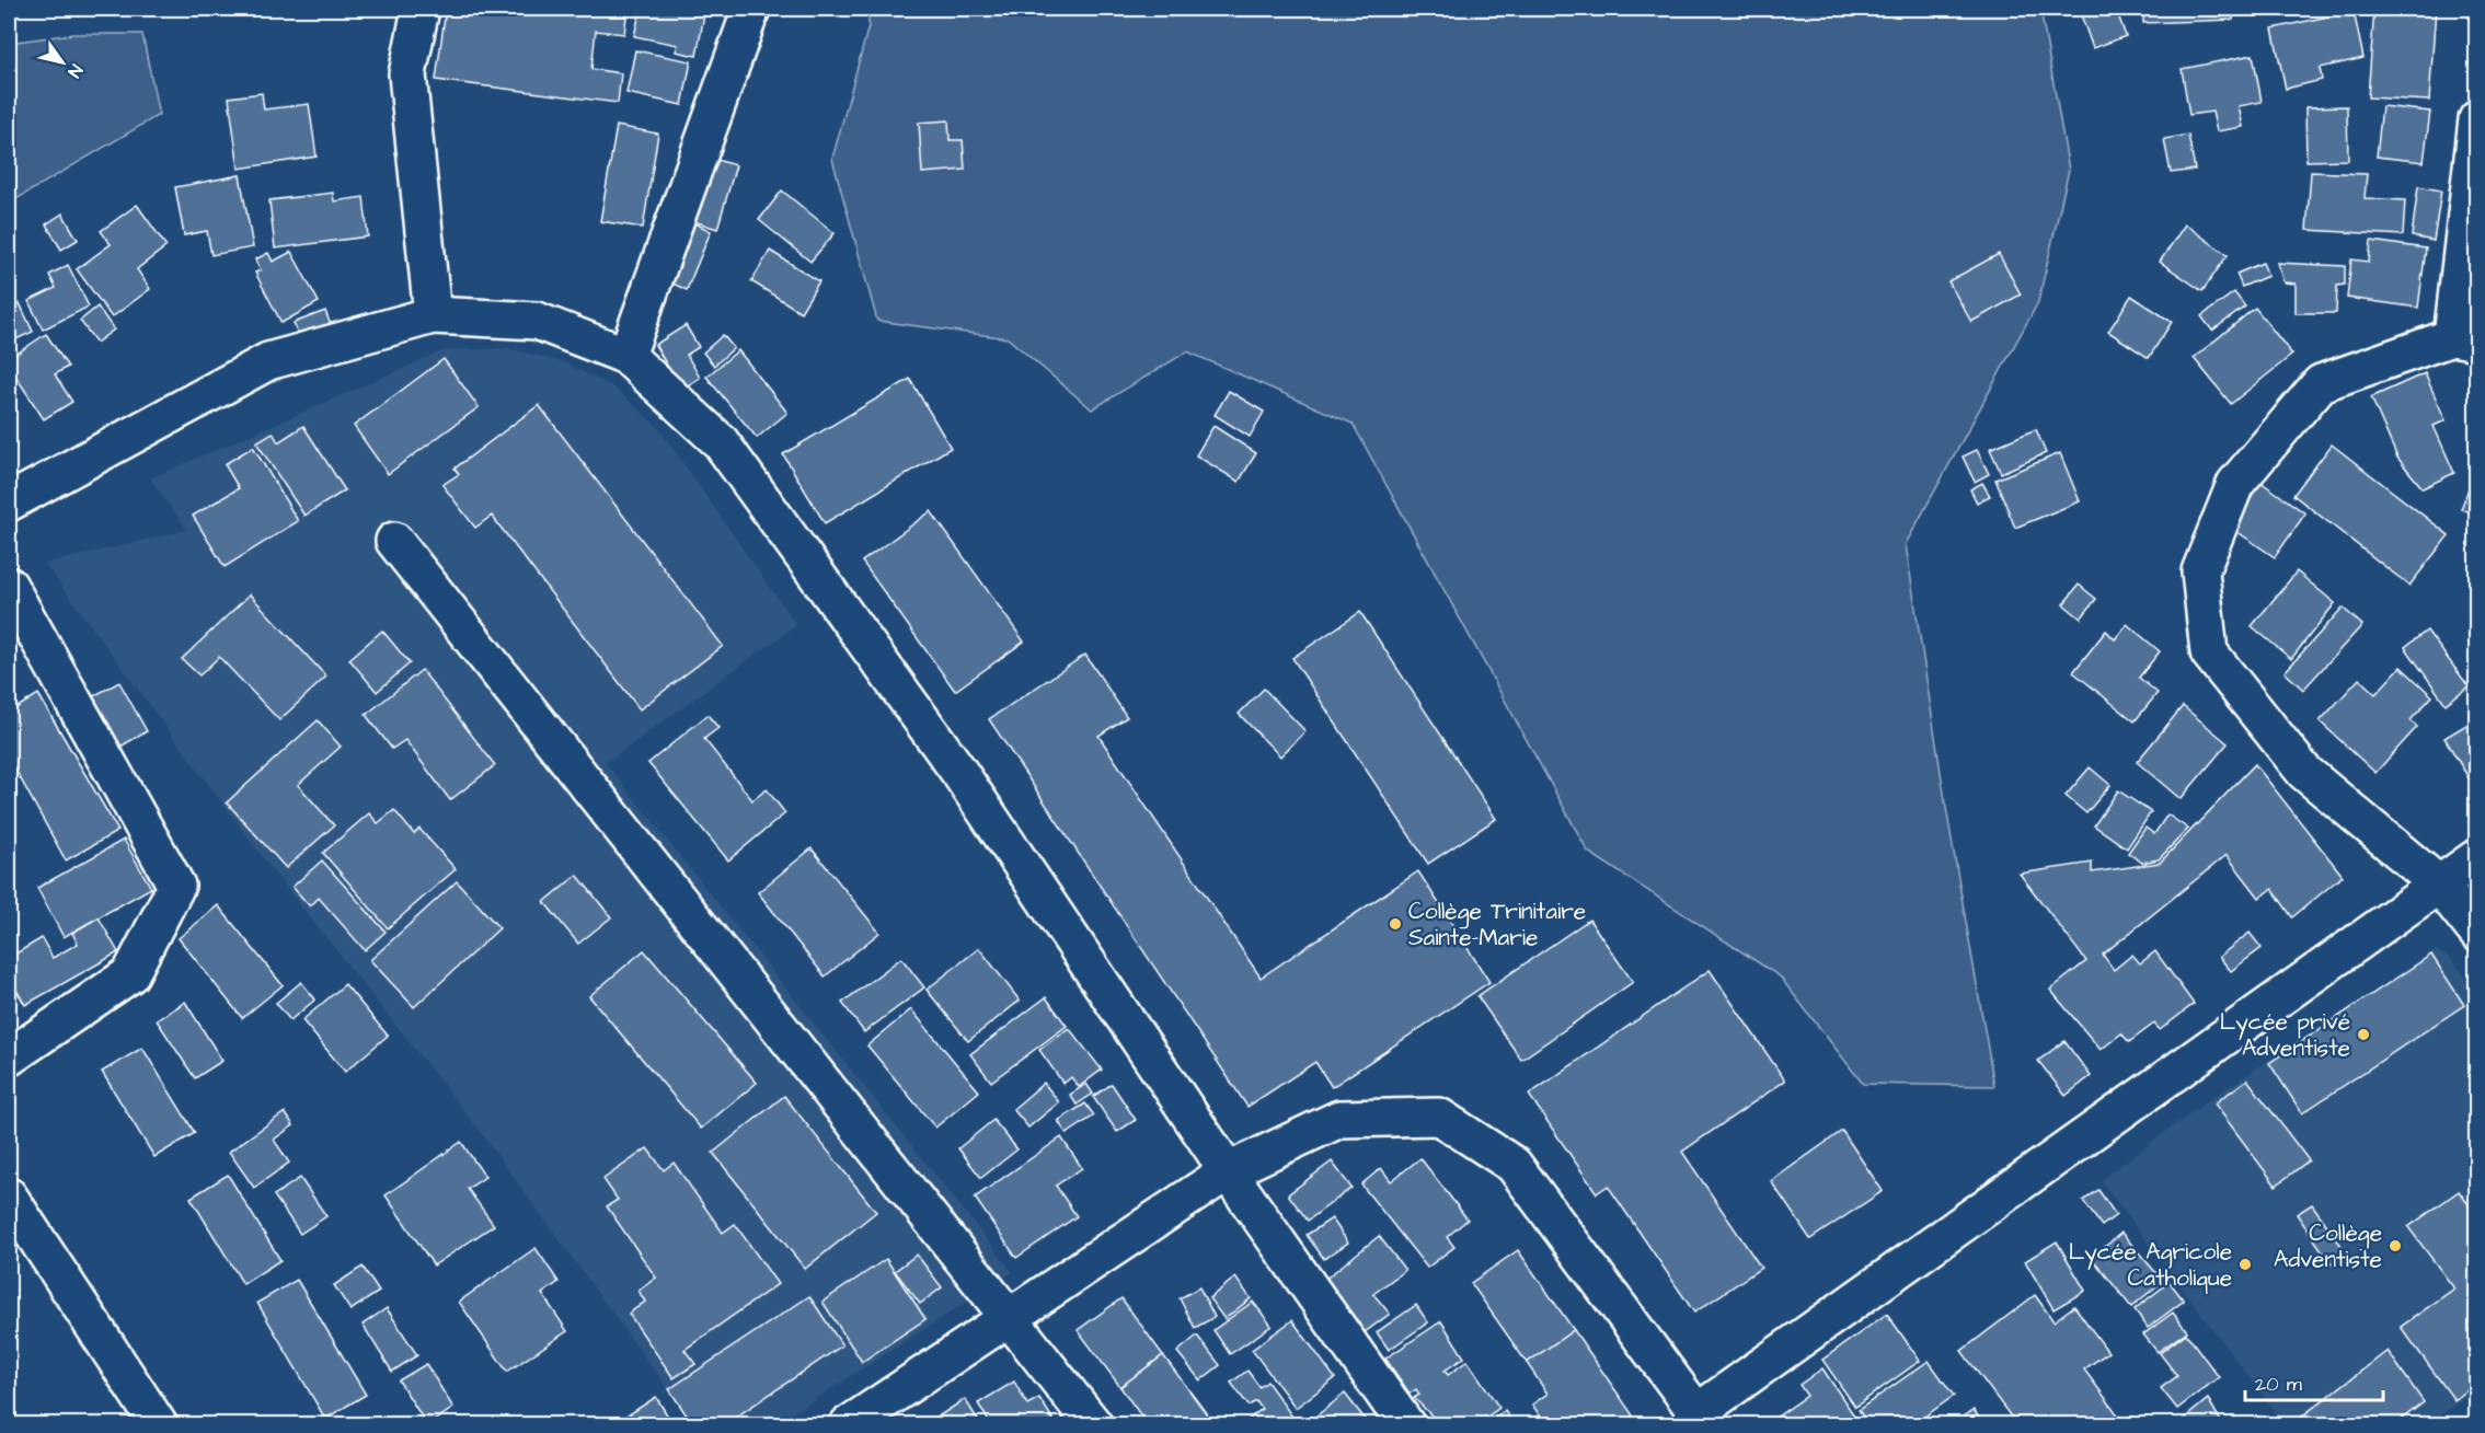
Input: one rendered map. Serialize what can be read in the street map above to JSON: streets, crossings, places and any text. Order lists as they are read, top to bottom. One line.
{"places":["Collège Trinitaire Sainte-Marie","Lycée privé Adventiste","Collège Adventiste","Lycée Agricole Catholique"],"scale_bar":"20 m","north":"bottom right"}
